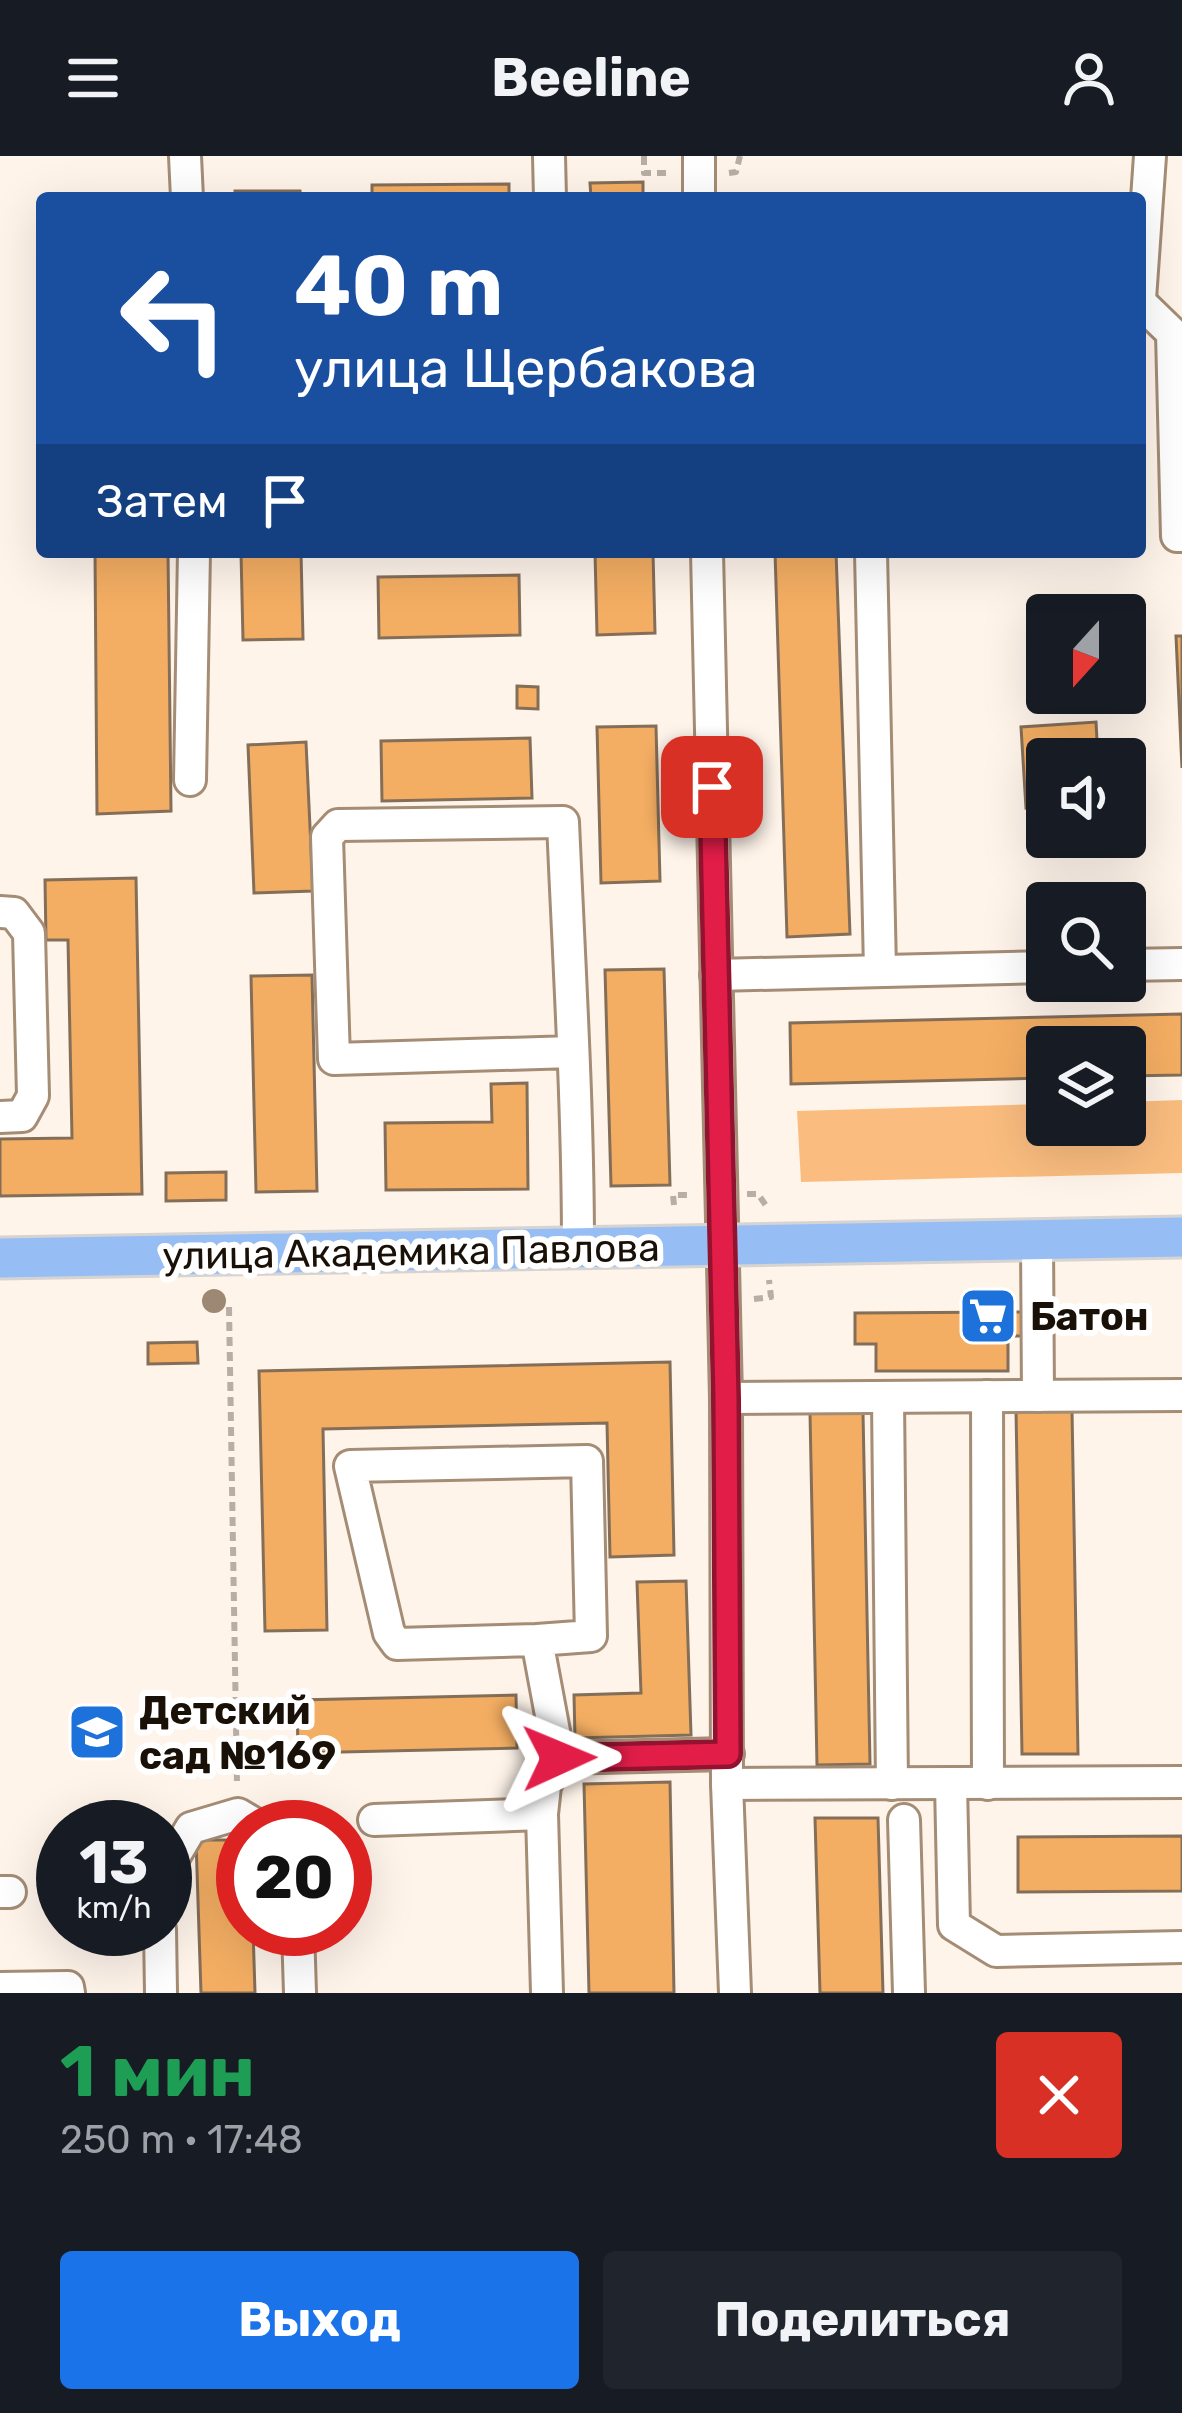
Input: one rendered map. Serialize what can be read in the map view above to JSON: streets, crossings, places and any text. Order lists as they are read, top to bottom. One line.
{"streets":{"main road":["улица Академика Павлова"]},"places":{"supermarket":["Батон"],"school or university":["Детский сад №169"]},"north":"bottom","page":{"header":"Beeline","turn":["40 m","улица Щербакова"],"then":"Затем","speed":"13 km/h","limit":"20","heading":["1 мин","250 m · 17:48"],"buttons":["Выход","Поделиться"]}}
